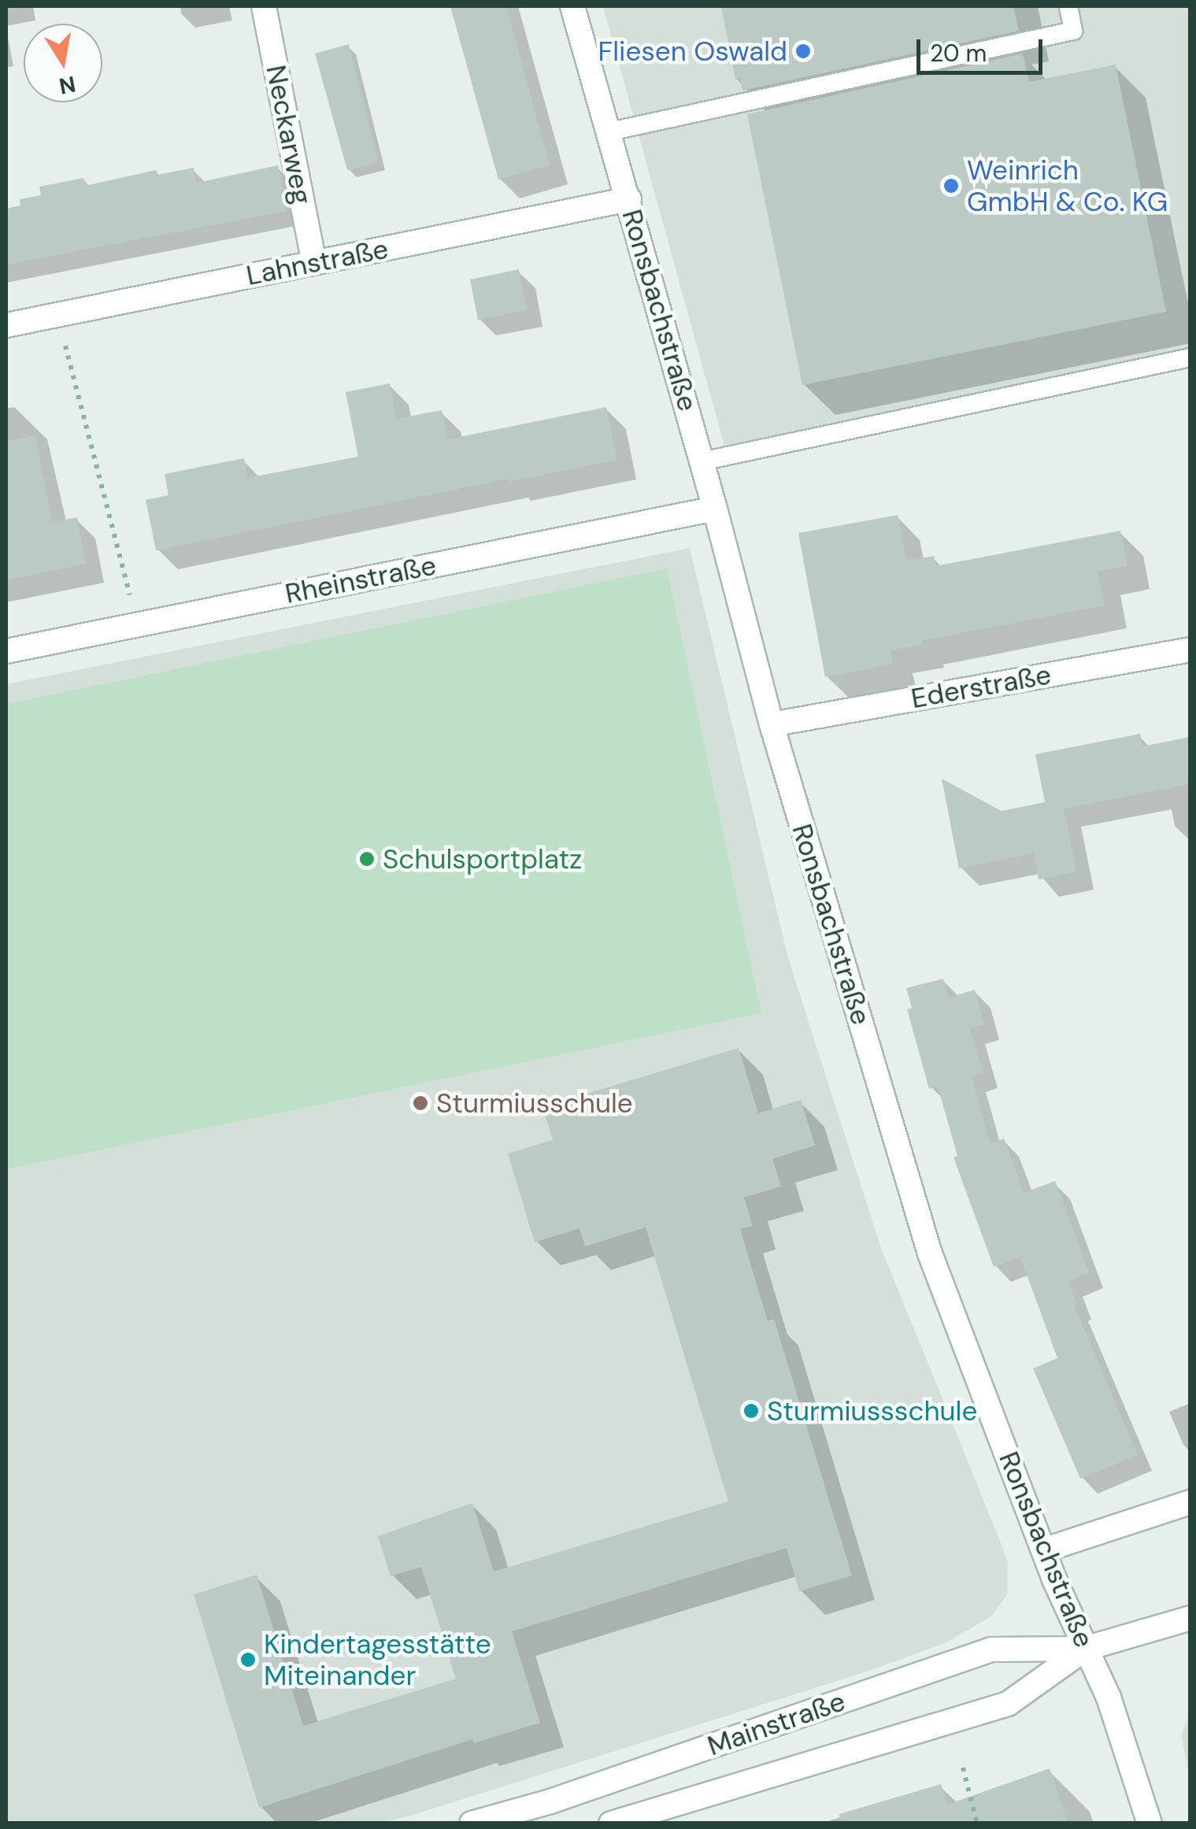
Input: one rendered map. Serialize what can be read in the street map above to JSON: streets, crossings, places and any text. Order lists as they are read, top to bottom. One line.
{"streets":{"street":["Neckarweg","Lahnstraße","Ronsbachstraße","Rheinstraße","Ederstraße","Mainstraße"]},"crossings":[["Neckarweg","Lahnstraße"],["Lahnstraße","Ronsbachstraße"],["Ronsbachstraße","Rheinstraße"],["Ronsbachstraße","Ederstraße"],["Ronsbachstraße","Mainstraße"]],"places":["Fliesen Oswald","Weinrich GmbH & Co. KG","Schulsportplatz","Sturmiusschule","Sturmiussschule","Kindertagesstätte Miteinander"],"scale_bar":"20 m","north":"bottom"}
